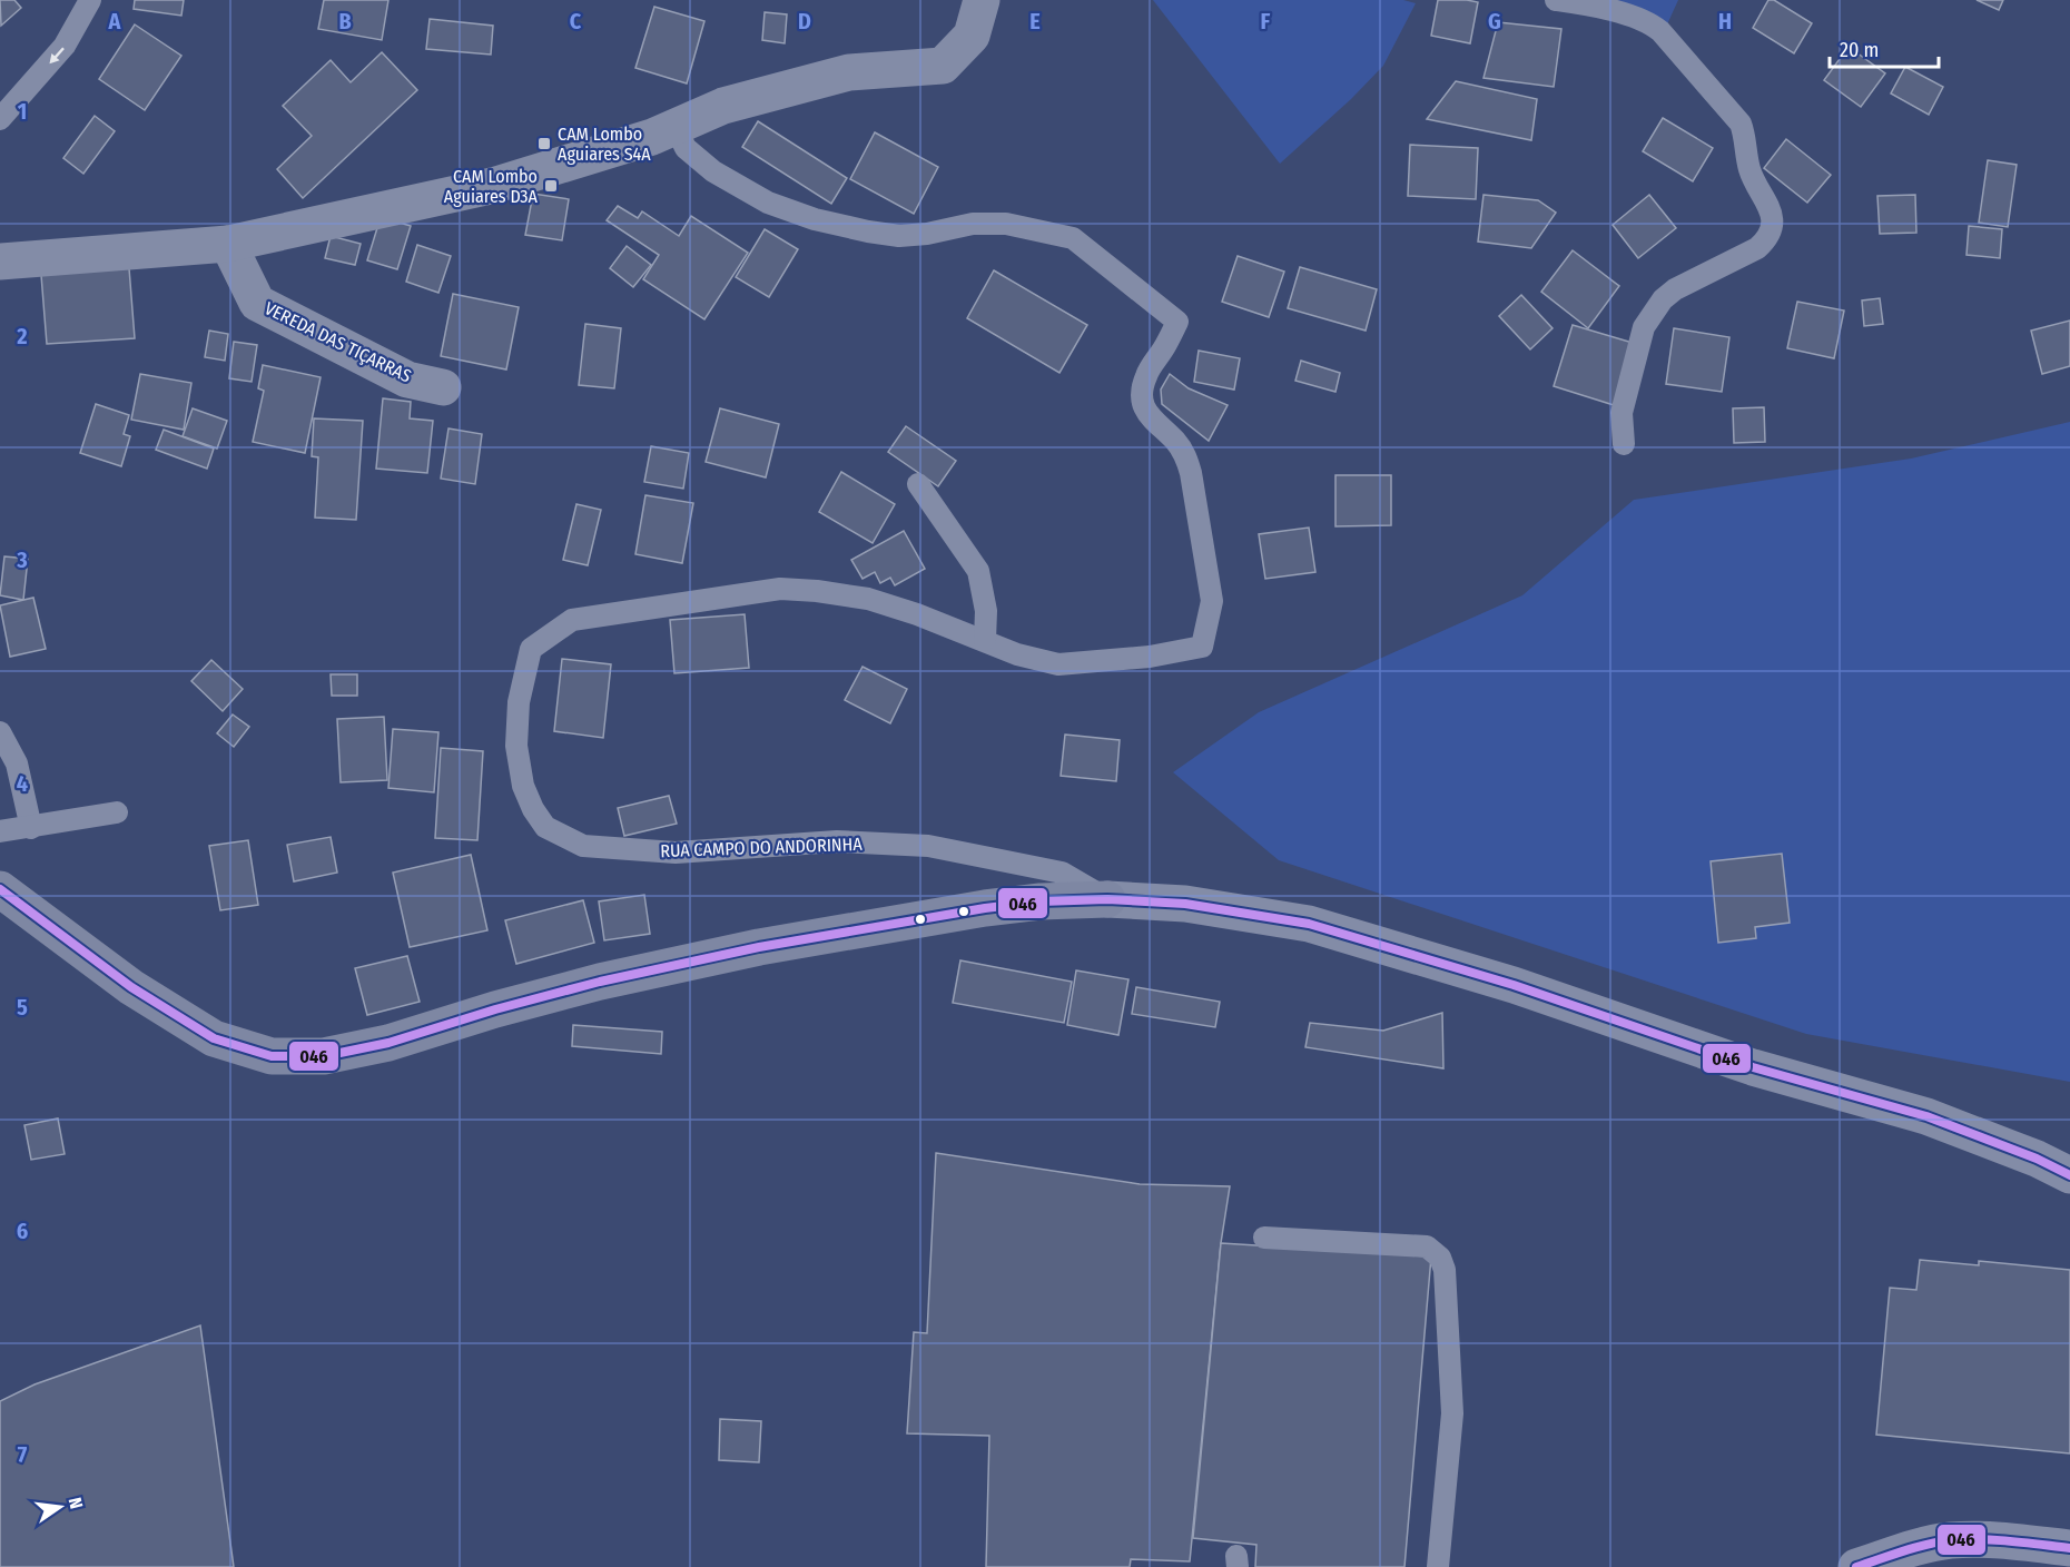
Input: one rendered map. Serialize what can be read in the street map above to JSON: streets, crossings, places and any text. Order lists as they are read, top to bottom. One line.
{"streets":{"street":["VEREDA DAS TIÇARRAS","RUA CAMPO DO ANDORINHA"]},"places":{"transit":["CAM Lombo Aguiares S4A","CAM Lombo Aguiares D3A"]},"lines":["transit line 046"],"scale_bar":"20 m","north":"right","grid":{"columns":["A","B","C","D","E","F","G","H"],"rows":["1","2","3","4","5","6","7"]}}
